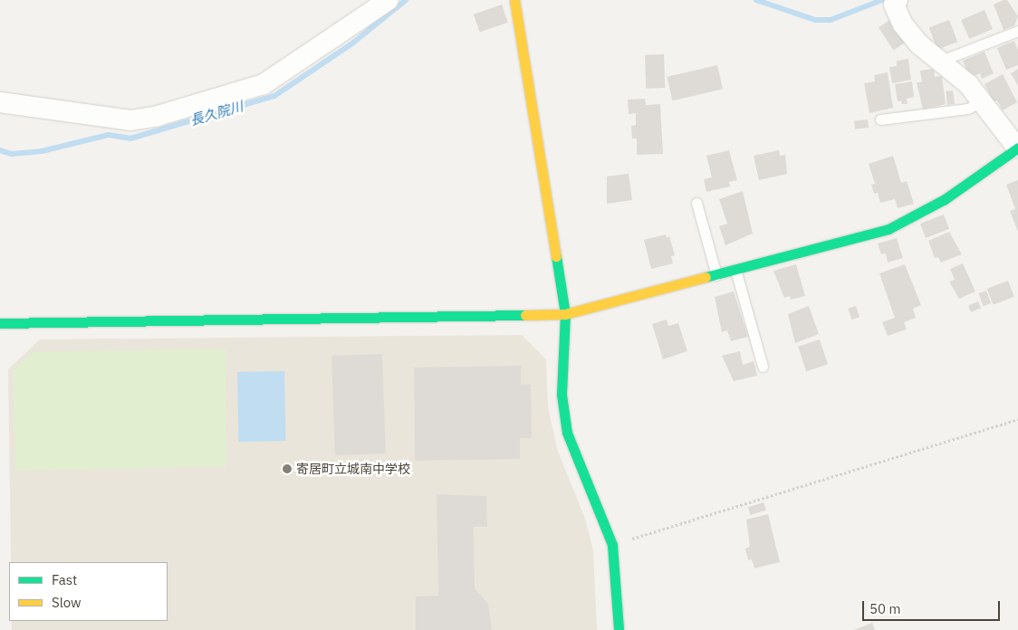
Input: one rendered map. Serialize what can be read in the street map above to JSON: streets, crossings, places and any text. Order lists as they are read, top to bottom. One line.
{"water":["長久院川"],"places":["寄居町立城南中学校"],"legend":["Fast","Slow"],"scale_bar":"50 m"}
